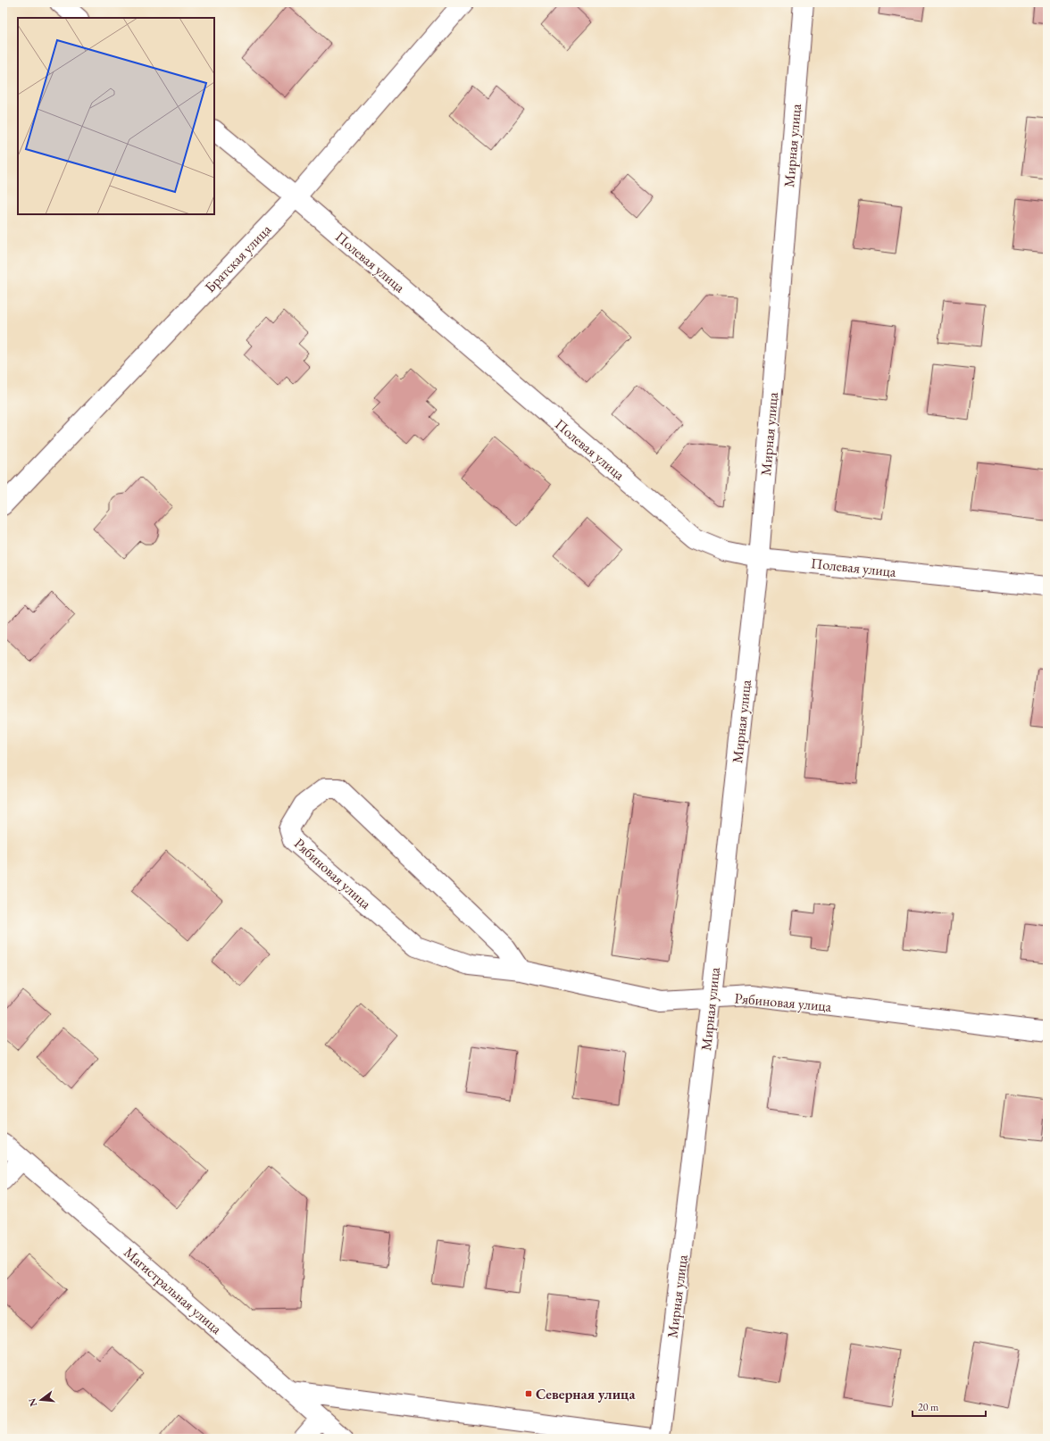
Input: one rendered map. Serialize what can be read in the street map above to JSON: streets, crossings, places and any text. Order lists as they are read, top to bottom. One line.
{"streets":{"street":["Мирная улица","Братская улица","Полевая улица","Рябиновая улица","Магистральная улица"]},"crossings":[["Мирная улица","Полевая улица"],["Мирная улица","Рябиновая улица"],["Братская улица","Полевая улица"]],"places":{"transit":["Северная улица"]},"scale_bar":"20 m","north":"left"}
